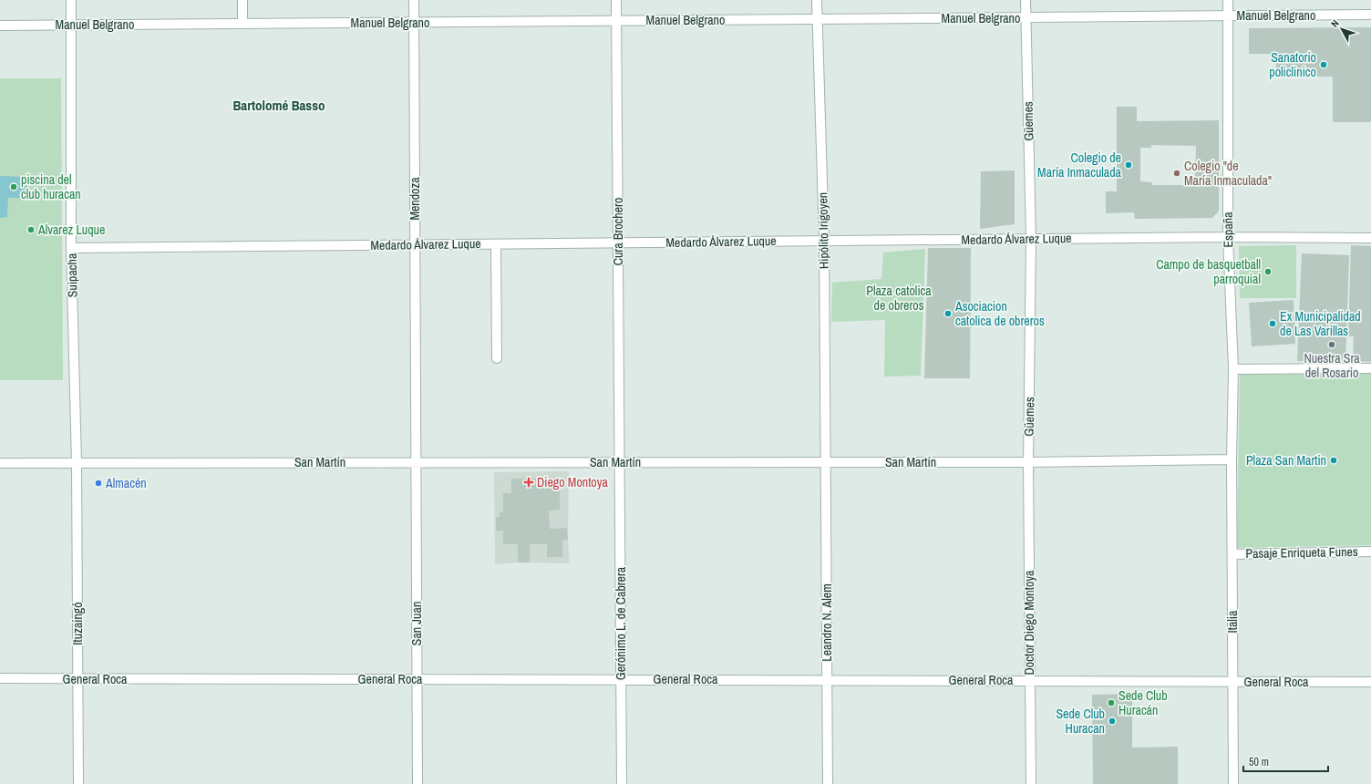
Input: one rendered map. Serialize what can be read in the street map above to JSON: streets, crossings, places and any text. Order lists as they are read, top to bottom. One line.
{"streets":{"street":["Manuel Belgrano","Güemes","Mendoza","España","Hipólito Irigoyen","Cura Brochero","Medardo Álvarez Luque","Suipacha","San Martín","Pasaje Enriqueta Funes","Italia","Leandro N. Alem","Doctor Diego Montoya","Ituzaingó","San Juan","Gerónimo L. de Cabrera","General Roca"]},"crossings":[["Manuel Belgrano","Güemes"],["Manuel Belgrano","Mendoza"],["Manuel Belgrano","España"],["Manuel Belgrano","Hipólito Irigoyen"],["Manuel Belgrano","Cura Brochero"],["Manuel Belgrano","Suipacha"],["Güemes","Medardo Álvarez Luque"],["Güemes","San Martín"],["Güemes","Doctor Diego Montoya"],["Mendoza","Medardo Álvarez Luque"],["Mendoza","San Martín"],["Mendoza","San Juan"],["España","Medardo Álvarez Luque"],["España","San Martín"],["España","Italia"],["Hipólito Irigoyen","Medardo Álvarez Luque"],["Hipólito Irigoyen","San Martín"],["Hipólito Irigoyen","Leandro N. Alem"],["Cura Brochero","Medardo Álvarez Luque"],["Cura Brochero","San Martín"],["Cura Brochero","Gerónimo L. de Cabrera"],["Medardo Álvarez Luque","Suipacha"],["Suipacha","San Martín"],["Suipacha","Ituzaingó"],["San Martín","Italia"],["San Martín","Leandro N. Alem"],["San Martín","Doctor Diego Montoya"],["San Martín","Ituzaingó"],["San Martín","San Juan"],["San Martín","Gerónimo L. de Cabrera"],["Pasaje Enriqueta Funes","Italia"],["Italia","General Roca"],["Leandro N. Alem","General Roca"],["Doctor Diego Montoya","General Roca"],["Ituzaingó","General Roca"],["San Juan","General Roca"],["Gerónimo L. de Cabrera","General Roca"]],"districts":["Bartolomé Basso"],"parks":["Plaza catolica de obreros"],"places":{"other":["Sanatorio policlinico","Colegio de María Inmaculada","Colegio \"de María Inmaculada\"","piscina del club huracan","Alvarez Luque","Campo de basquetball parroquial","Asociacion catolica de obreros","Ex Municipalidad de Las Varillas","Nuestra Sra del Rosario","Plaza San Martin","Almacén","Sede Club Huracán","Sede Club Huracan"],"health":["Diego Montoya"]},"scale_bar":"50 m","north":"top left"}
